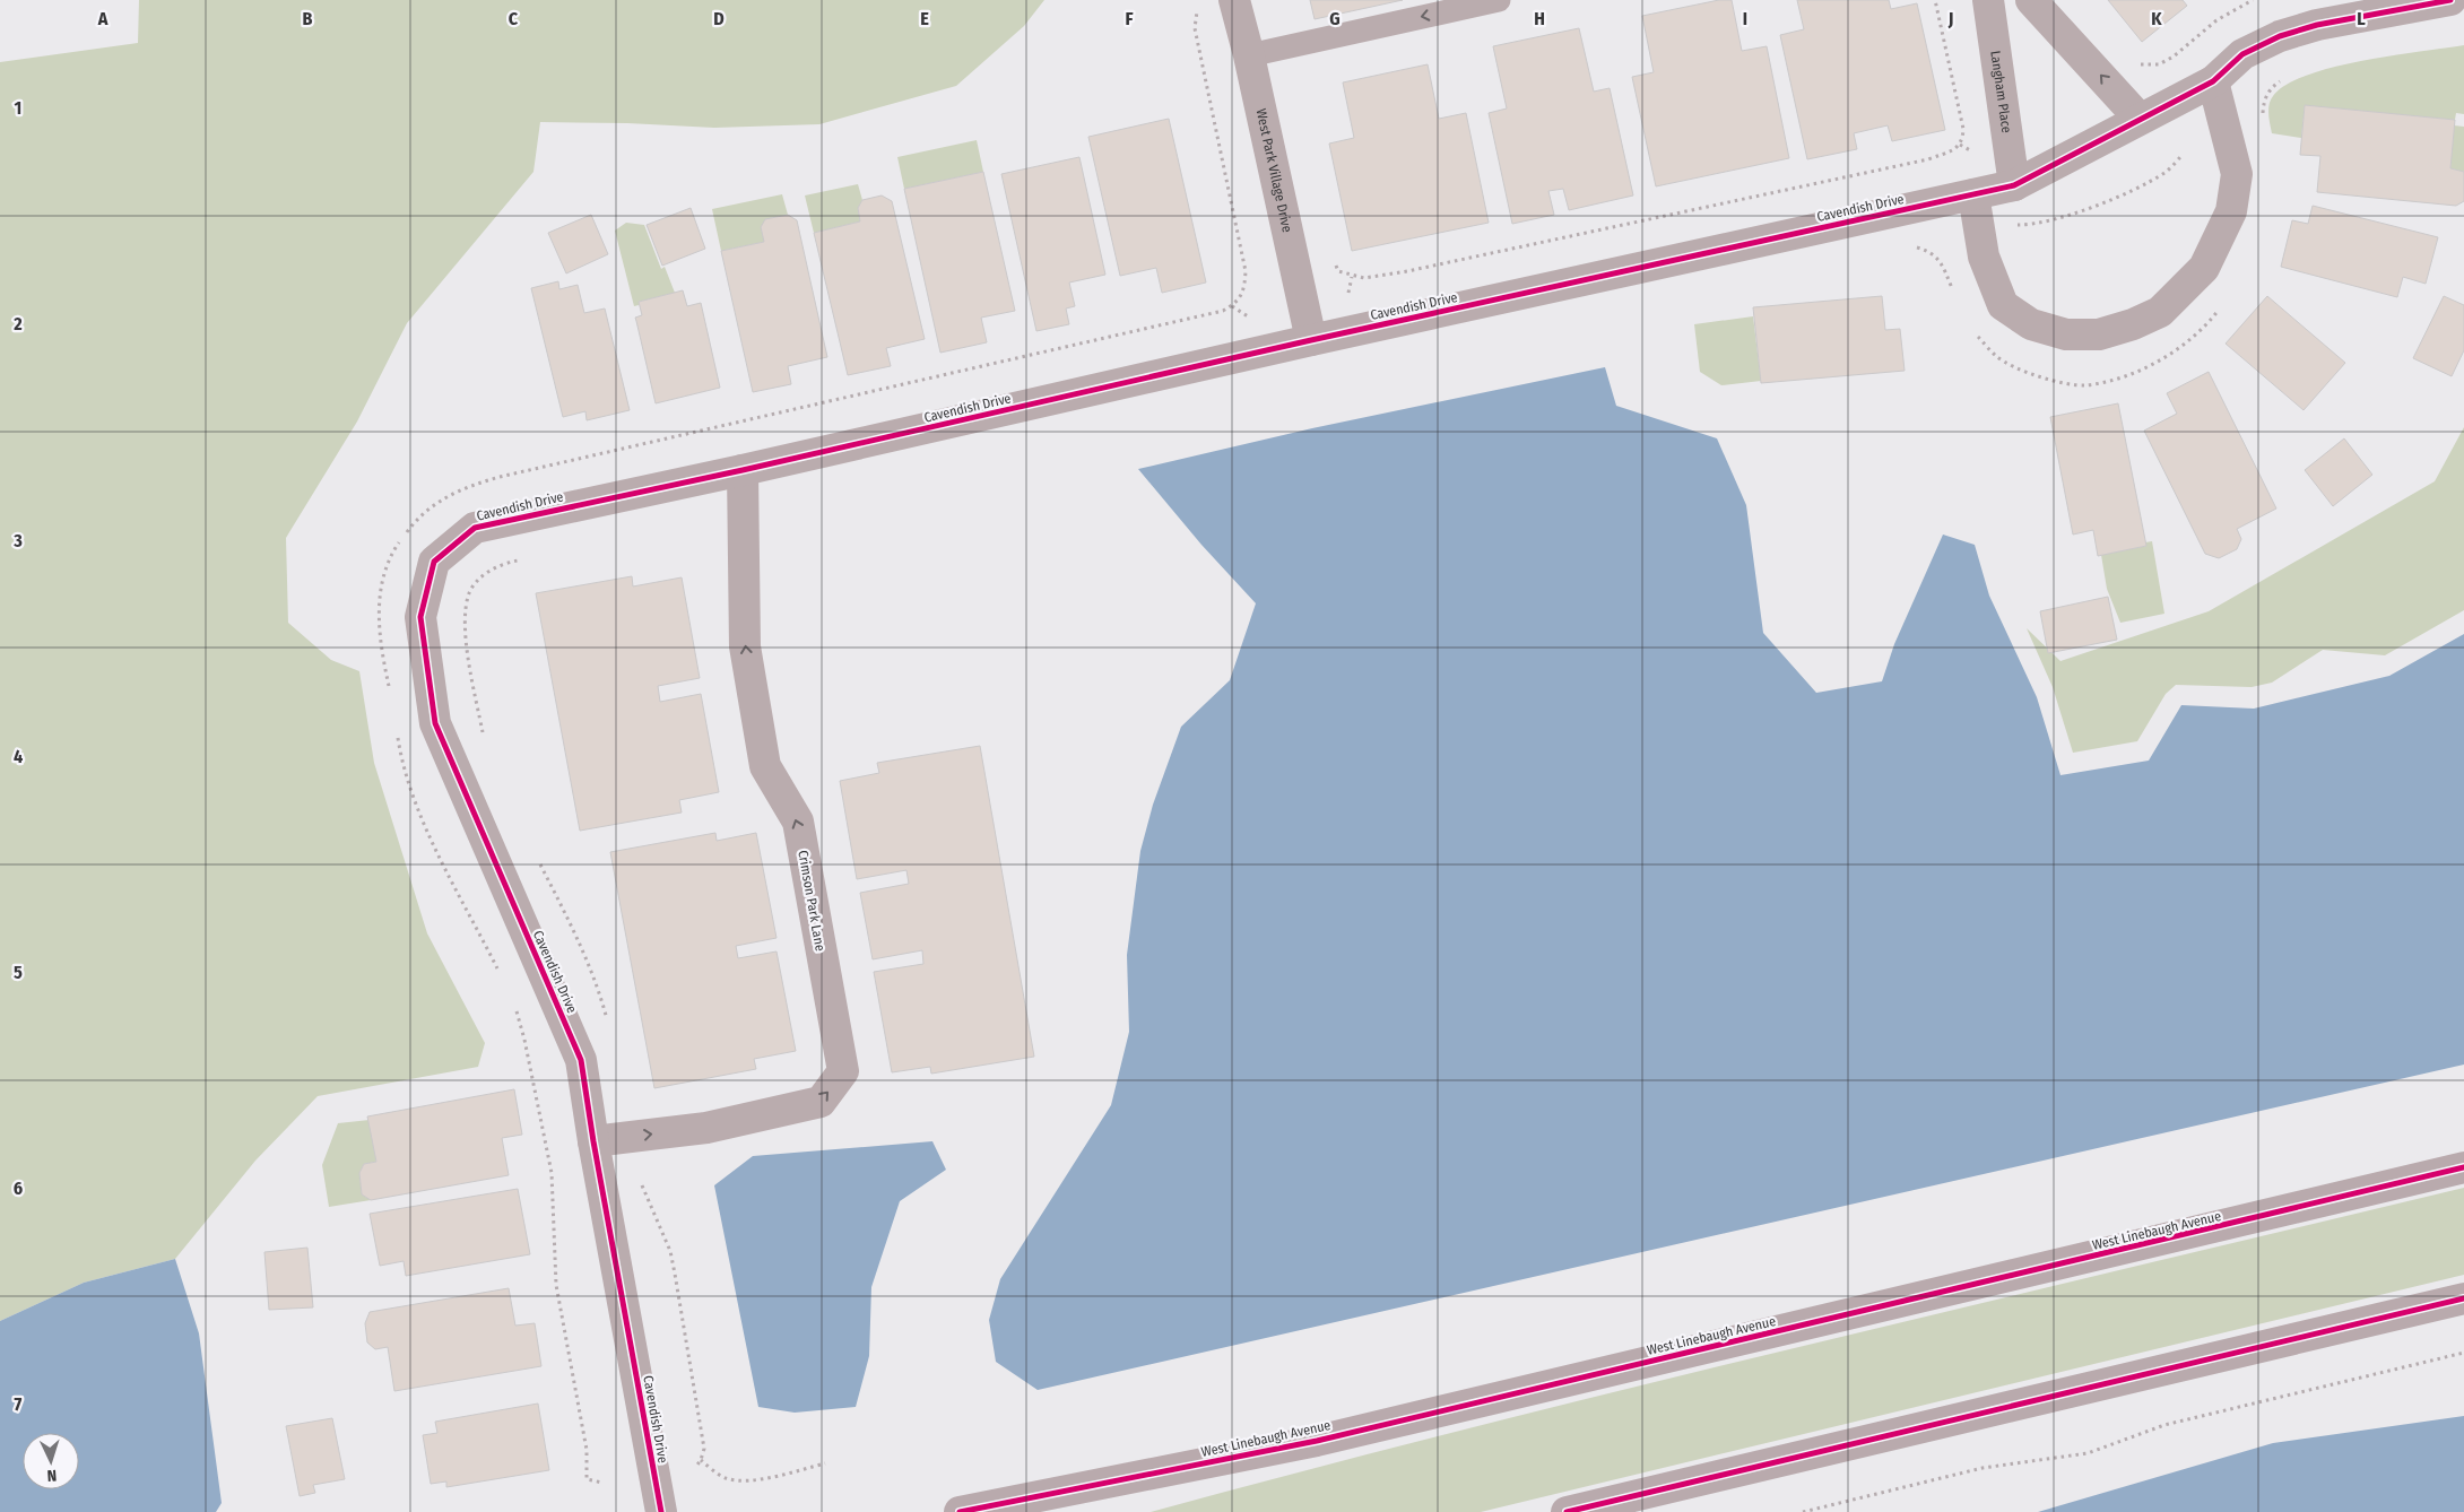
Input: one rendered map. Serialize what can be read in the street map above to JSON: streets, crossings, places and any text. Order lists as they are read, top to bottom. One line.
{"streets":{"main road":["West Linebaugh Avenue"],"street":["Langham Place","West Park Village Drive","Cavendish Drive","Crimson Park Lane"]},"crossings":[["Langham Place","Cavendish Drive"],["West Park Village Drive","Cavendish Drive"],["Cavendish Drive","Crimson Park Lane"]],"north":"bottom","grid":{"columns":["A","B","C","D","E","F","G","H","I","J","K","L"],"rows":["1","2","3","4","5","6","7"]}}
